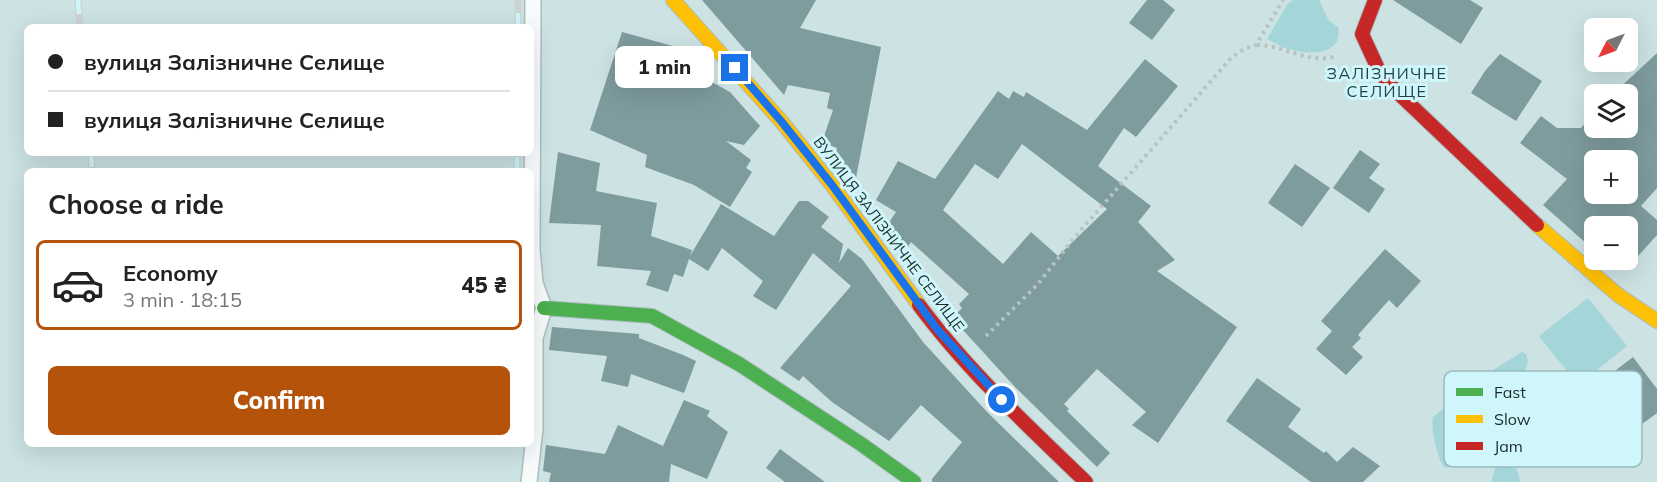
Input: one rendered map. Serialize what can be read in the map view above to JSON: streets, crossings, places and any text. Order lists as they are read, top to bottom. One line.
{"streets":{"street":["ВУЛИЦЯ ЗАЛІЗНИЧНЕ СЕЛИЩЕ"]},"districts":["ЗАЛІЗНИЧНЕ СЕЛИЩЕ"],"legend":["Fast","Slow","Jam"],"north":"bottom left","page":{"map_buttons":["+","−"],"banner":["вулиця Залізничне Селище","вулиця Залізничне Селище"],"bubble":"1 min","heading":"Choose a ride","list":[{"name":"Economy","note":"3 min · 18:15","value":"45 ₴"}],"buttons":"Confirm"}}
